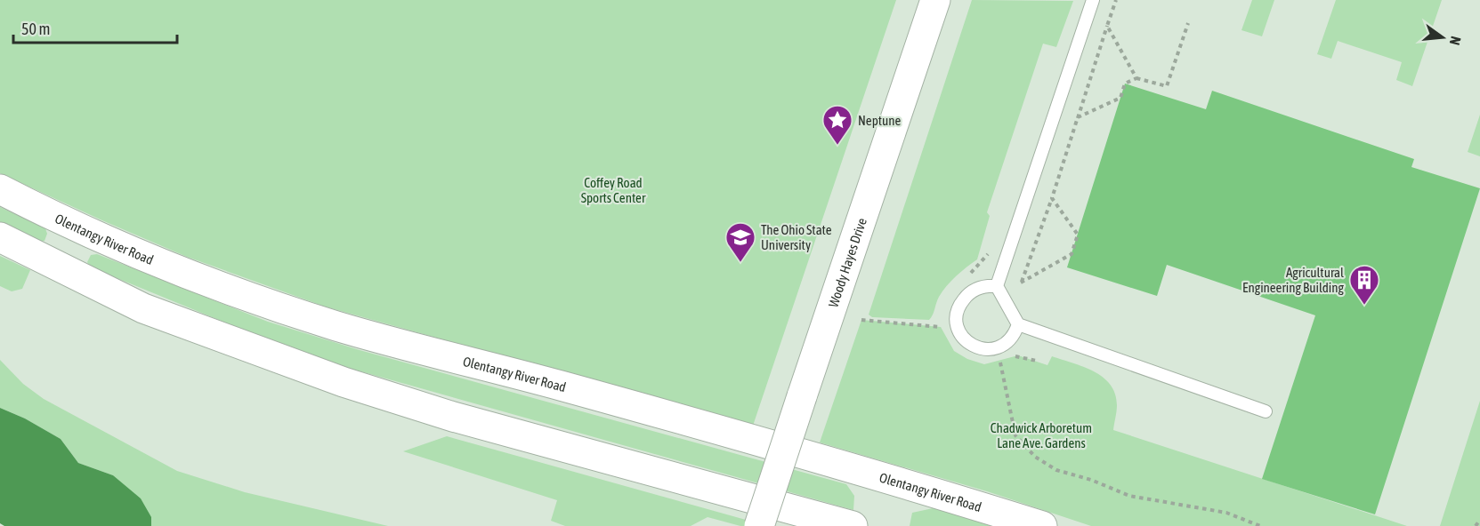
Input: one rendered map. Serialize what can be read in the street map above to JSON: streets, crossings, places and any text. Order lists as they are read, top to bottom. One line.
{"streets":{"main road":["Olentangy River Road","Woody Hayes Drive"]},"parks":["Coffey Road Sports Center","Chadwick Arboretum Lane Ave. Gardens"],"places":{"place":["Neptune"],"school or university":["The Ohio State University"],"building":["Agricultural Engineering Building"]},"scale_bar":"50 m","north":"right"}
